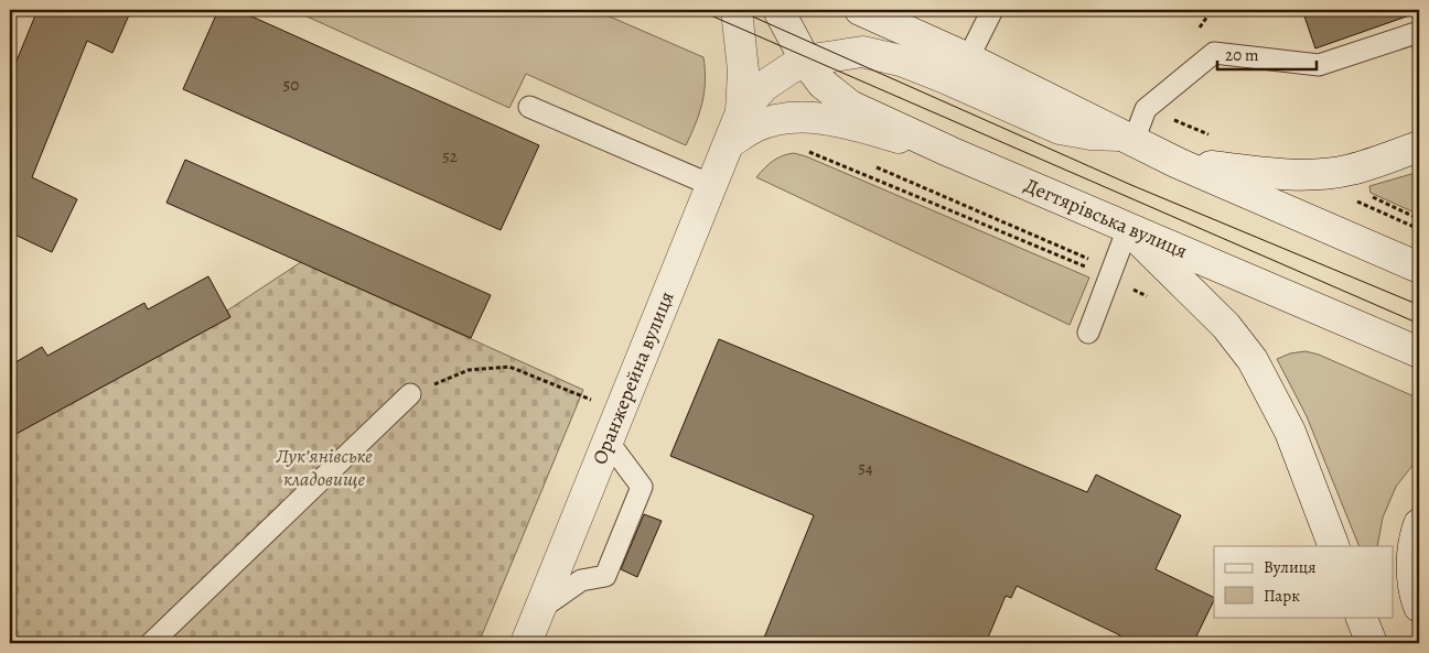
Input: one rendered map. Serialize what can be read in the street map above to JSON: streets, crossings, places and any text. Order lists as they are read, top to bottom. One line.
{"streets":{"main road":["Дегтярівська вулиця","Оранжерейна вулиця"]},"parks":["Лукʼянівське кладовище"],"house_numbers":["50","52","54"],"legend":["Вулиця","Парк"],"scale_bar":"20 m"}
